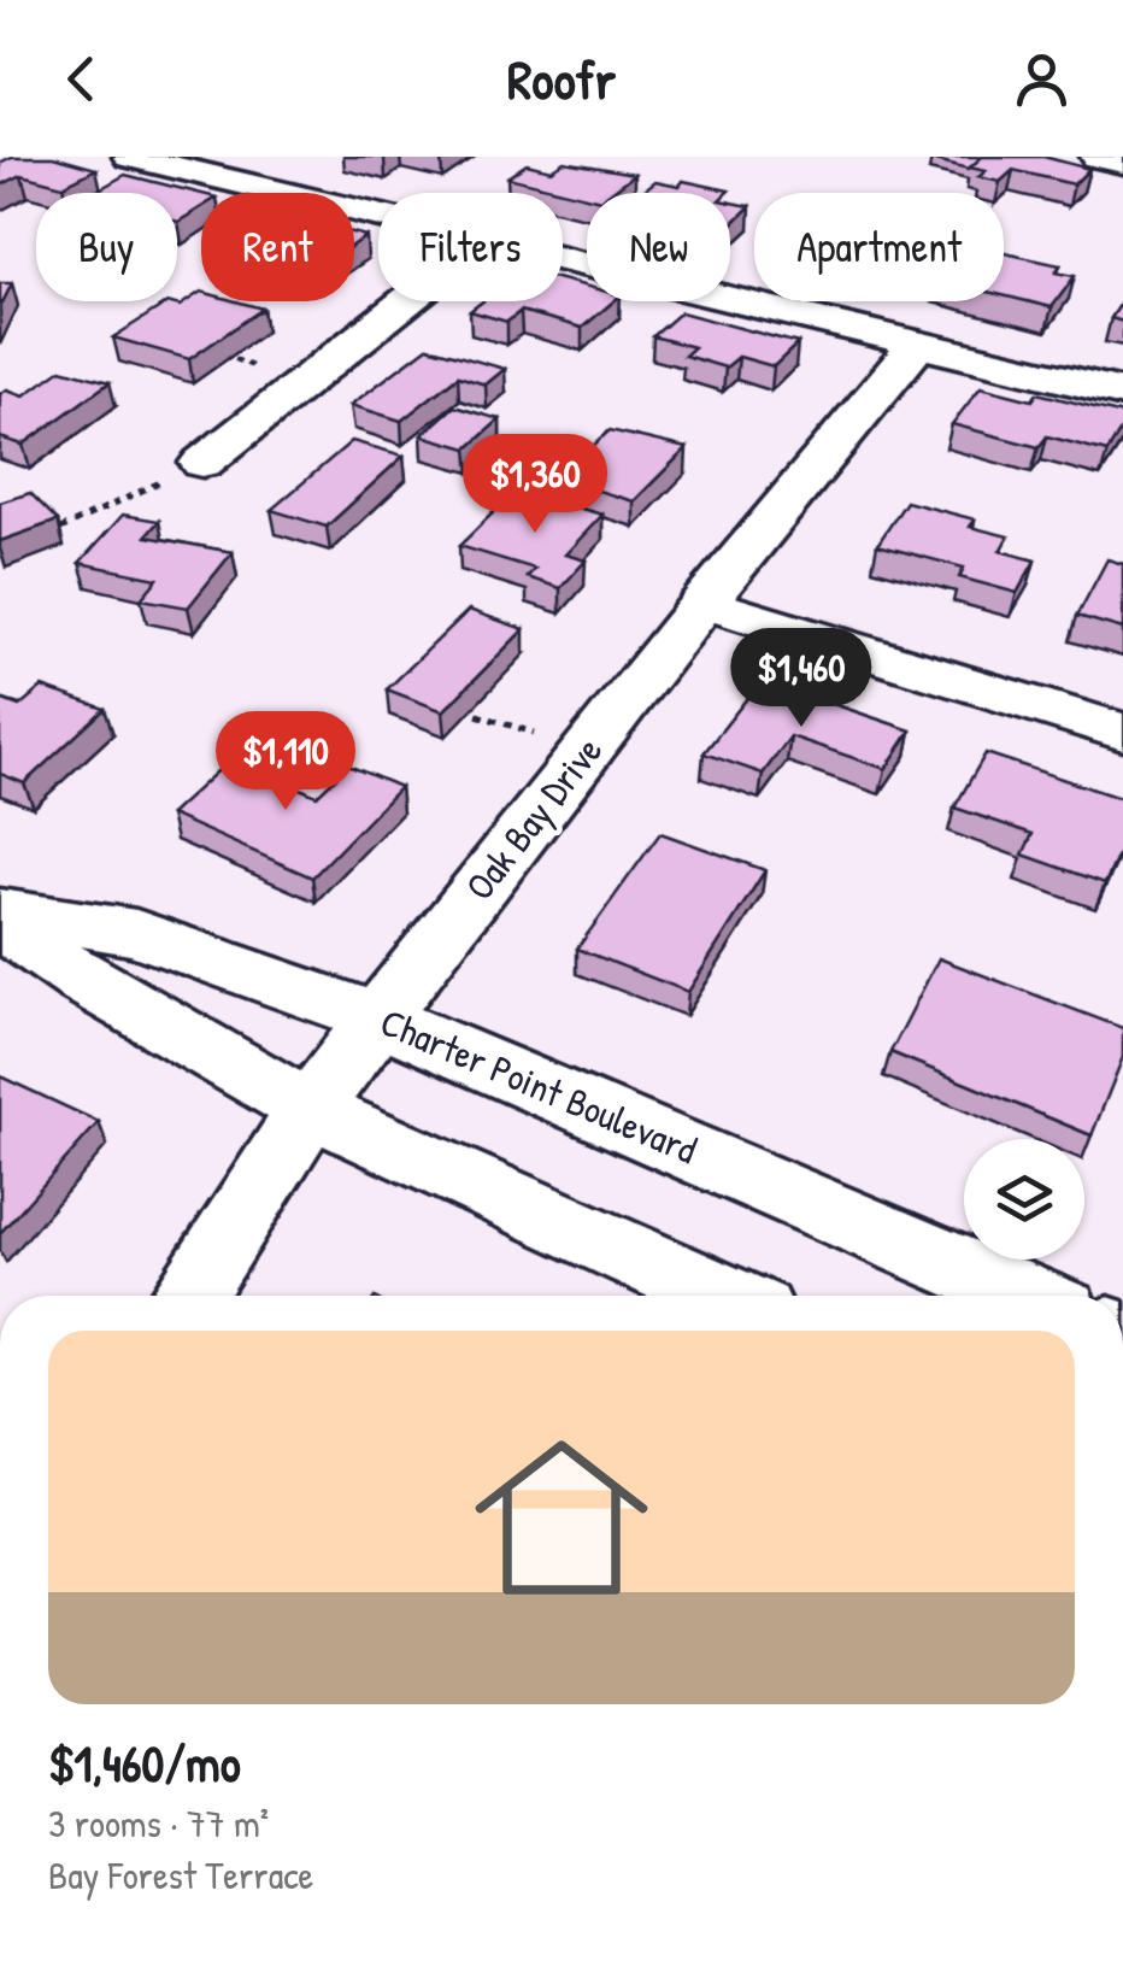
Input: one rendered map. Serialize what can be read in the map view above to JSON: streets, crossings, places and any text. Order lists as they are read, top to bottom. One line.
{"streets":{"street":["Oak Bay Drive","Charter Point Boulevard"]},"crossings":[["Oak Bay Drive","Charter Point Boulevard"]],"page":{"header":"Roofr","chip":["Buy","Rent","Filters","New","Apartment"],"price":["$1,360","$1,460","$1,110"],"list":[{"name":"$1,460/mo","note":"3 rooms · 77 m² · Bay Forest Terrace"}]}}
